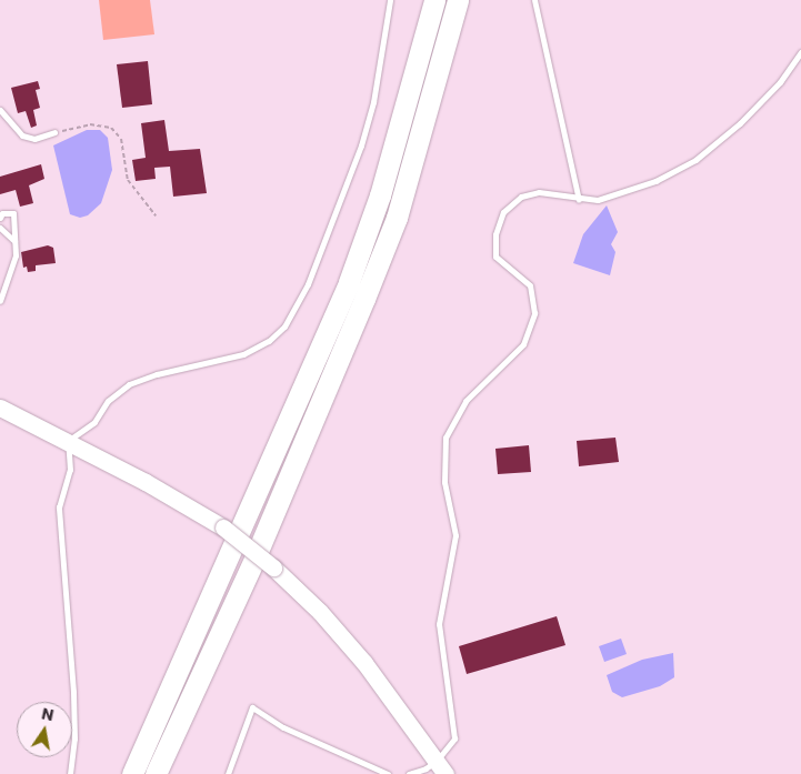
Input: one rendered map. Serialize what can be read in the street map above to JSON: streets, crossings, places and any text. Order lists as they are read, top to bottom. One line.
{"north":"top"}
